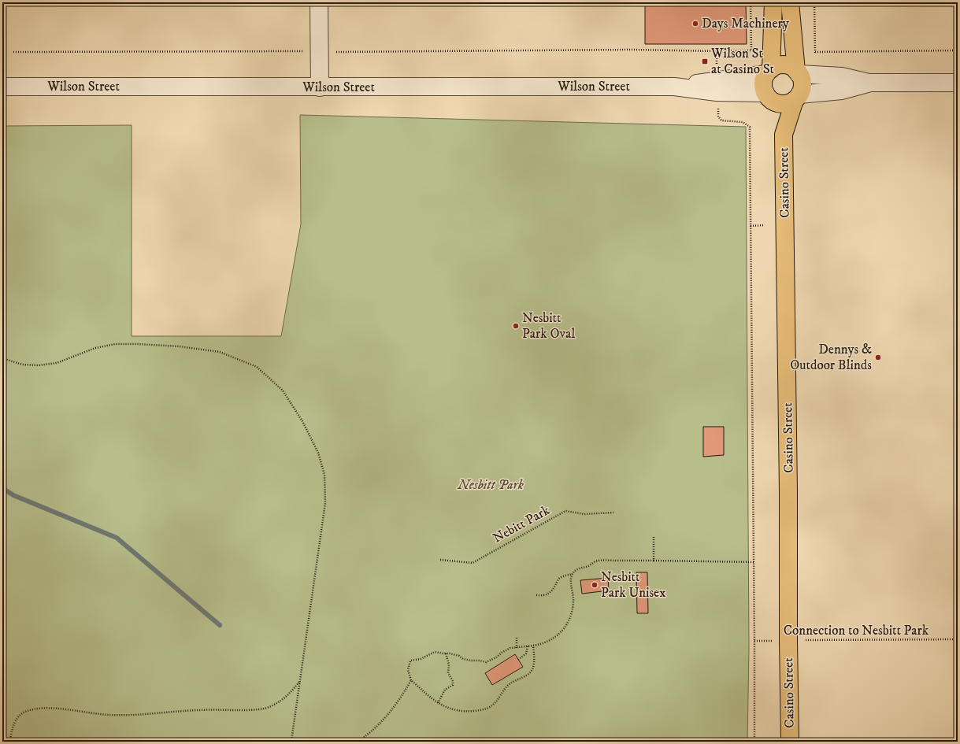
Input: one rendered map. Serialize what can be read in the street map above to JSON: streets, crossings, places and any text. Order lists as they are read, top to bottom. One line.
{"streets":{"main road":["Casino Street"],"street":["Wilson Street"],"path":["Nebitt Park","Connection to Nesbitt Park"]},"crossings":[["Wilson Street","Casino Street"],["Casino Street","Connection to Nesbitt Park"]],"parks":["Nesbitt Park"],"places":{"other":["Days Machinery","Nesbitt Park Oval","Dennys & Outdoor Blinds","Nesbitt Park Unisex"],"transit":["Wilson St at Casino St"]}}
